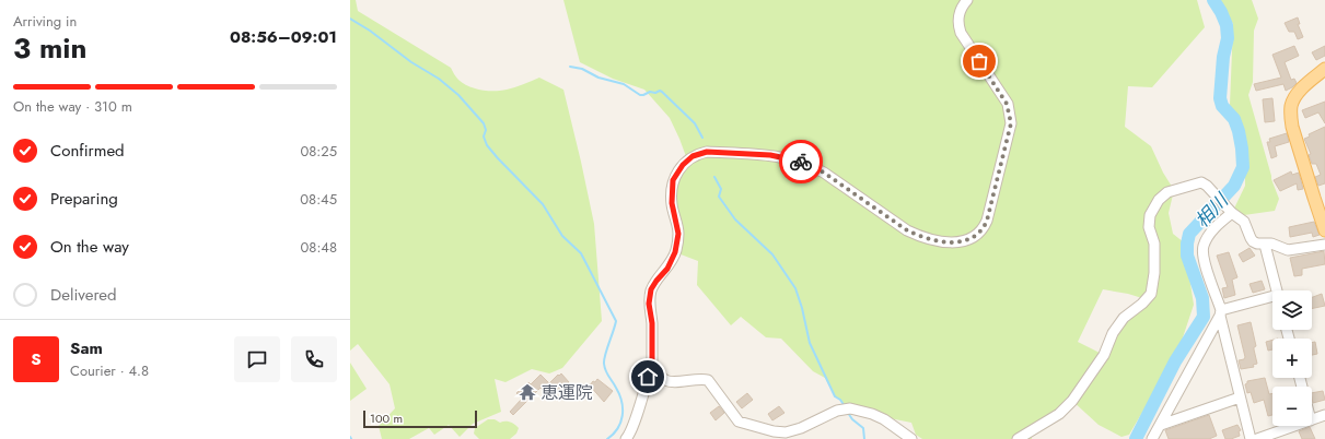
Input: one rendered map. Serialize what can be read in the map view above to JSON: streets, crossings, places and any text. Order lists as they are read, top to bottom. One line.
{"water":["相川"],"places":{"temple":["恵運院"]},"scale_bar":"100 m","page":{"heading":["3 min","Arriving in","08:56–09:01"],"panel":["Sam","Courier · 4.8"],"bar":"On the way · 310 m","list":[["Confirmed","08:25"],["Preparing","08:45"],["On the way","08:48"],"Delivered"],"map_buttons":["+","−"],"round":"S","scale":"100 m"}}
